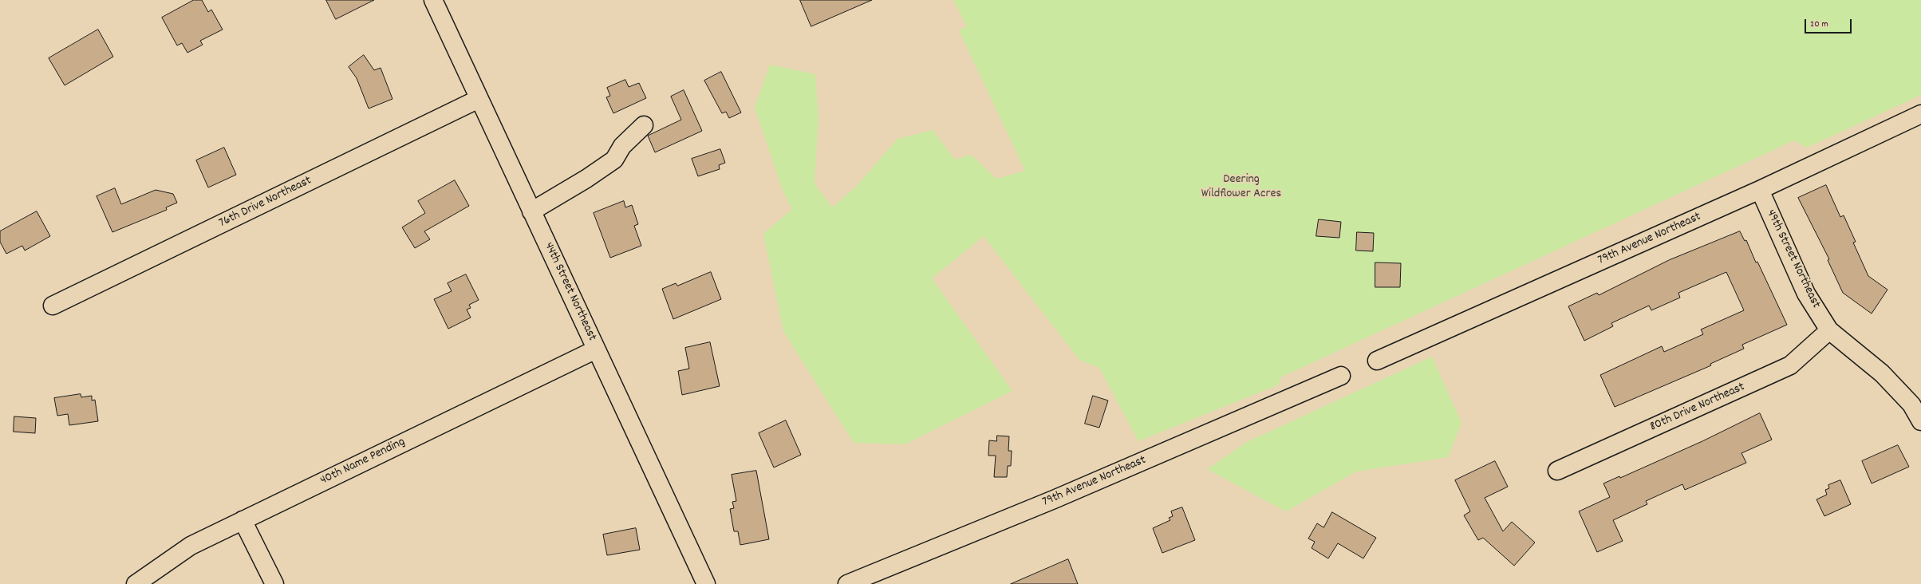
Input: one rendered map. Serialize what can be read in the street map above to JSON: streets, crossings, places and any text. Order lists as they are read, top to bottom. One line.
{"streets":{"street":["76th Drive Northeast","79th Avenue Northeast","49th Street Northeast","44th Street Northeast","80th Drive Northeast","40th Name Pending"]},"crossings":[["76th Drive Northeast","44th Street Northeast"],["79th Avenue Northeast","49th Street Northeast"],["49th Street Northeast","80th Drive Northeast"],["44th Street Northeast","40th Name Pending"]],"parks":["Deering Wildflower Acres"],"scale_bar":"20 m"}
